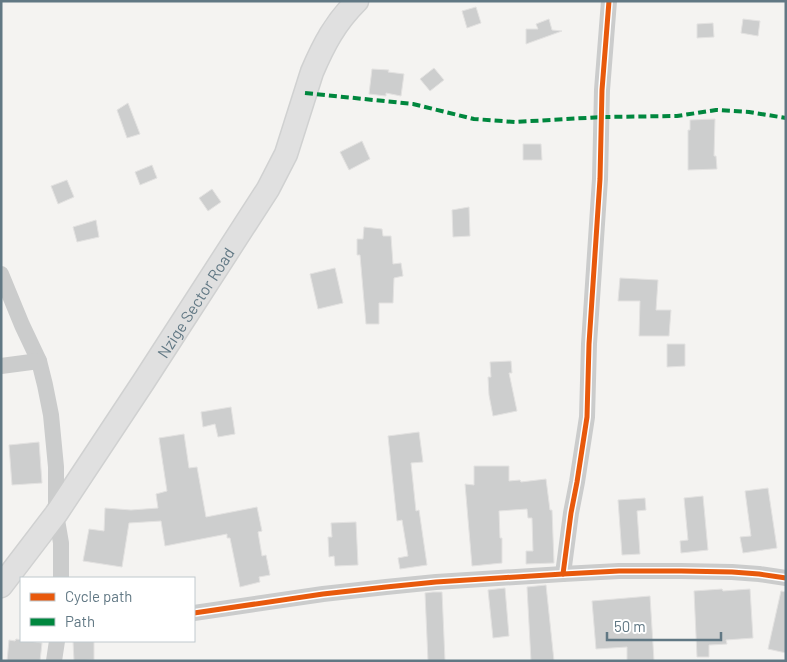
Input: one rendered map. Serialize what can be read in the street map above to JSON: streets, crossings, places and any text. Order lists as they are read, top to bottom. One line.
{"streets":{"main road":["Nzige Sector Road"]},"legend":["Cycle path","Path"],"scale_bar":"50 m"}
